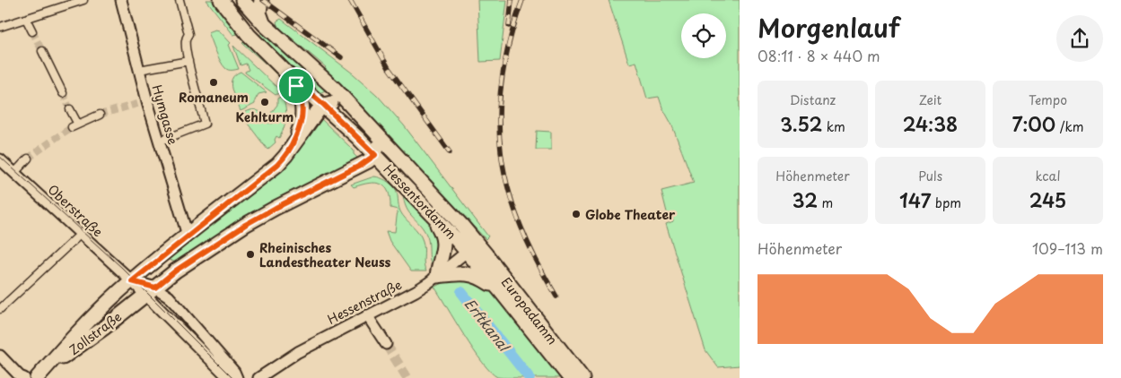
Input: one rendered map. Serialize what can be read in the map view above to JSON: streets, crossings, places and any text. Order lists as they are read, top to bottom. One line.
{"streets":{"main road":["Hessentordamm","Europadamm","Zollstraße"],"street":["Hymgasse","Oberstraße","Hessenstraße"]},"crossings":[["Hymgasse","Zollstraße"],["Hessentordamm","Hessenstraße"],["Hessentordamm","Europadamm"],["Hessentordamm","Zollstraße"],["Oberstraße","Zollstraße"],["Hessenstraße","Europadamm"]],"water":["Erftkanal"],"places":["Romaneum","Kehlturm","Globe Theater","Rheinisches Landestheater Neuss"],"page":{"heading":["Morgenlauf","08:11 · 8 × 440 m"],"stats":[["Distanz","3.52 km"],["Zeit","24:38"],["Tempo","7:00 /km"],["Höhenmeter","32 m"],["Puls","147 bpm"],["kcal","245"]],"chart":["Höhenmeter","109–113 m"]}}
